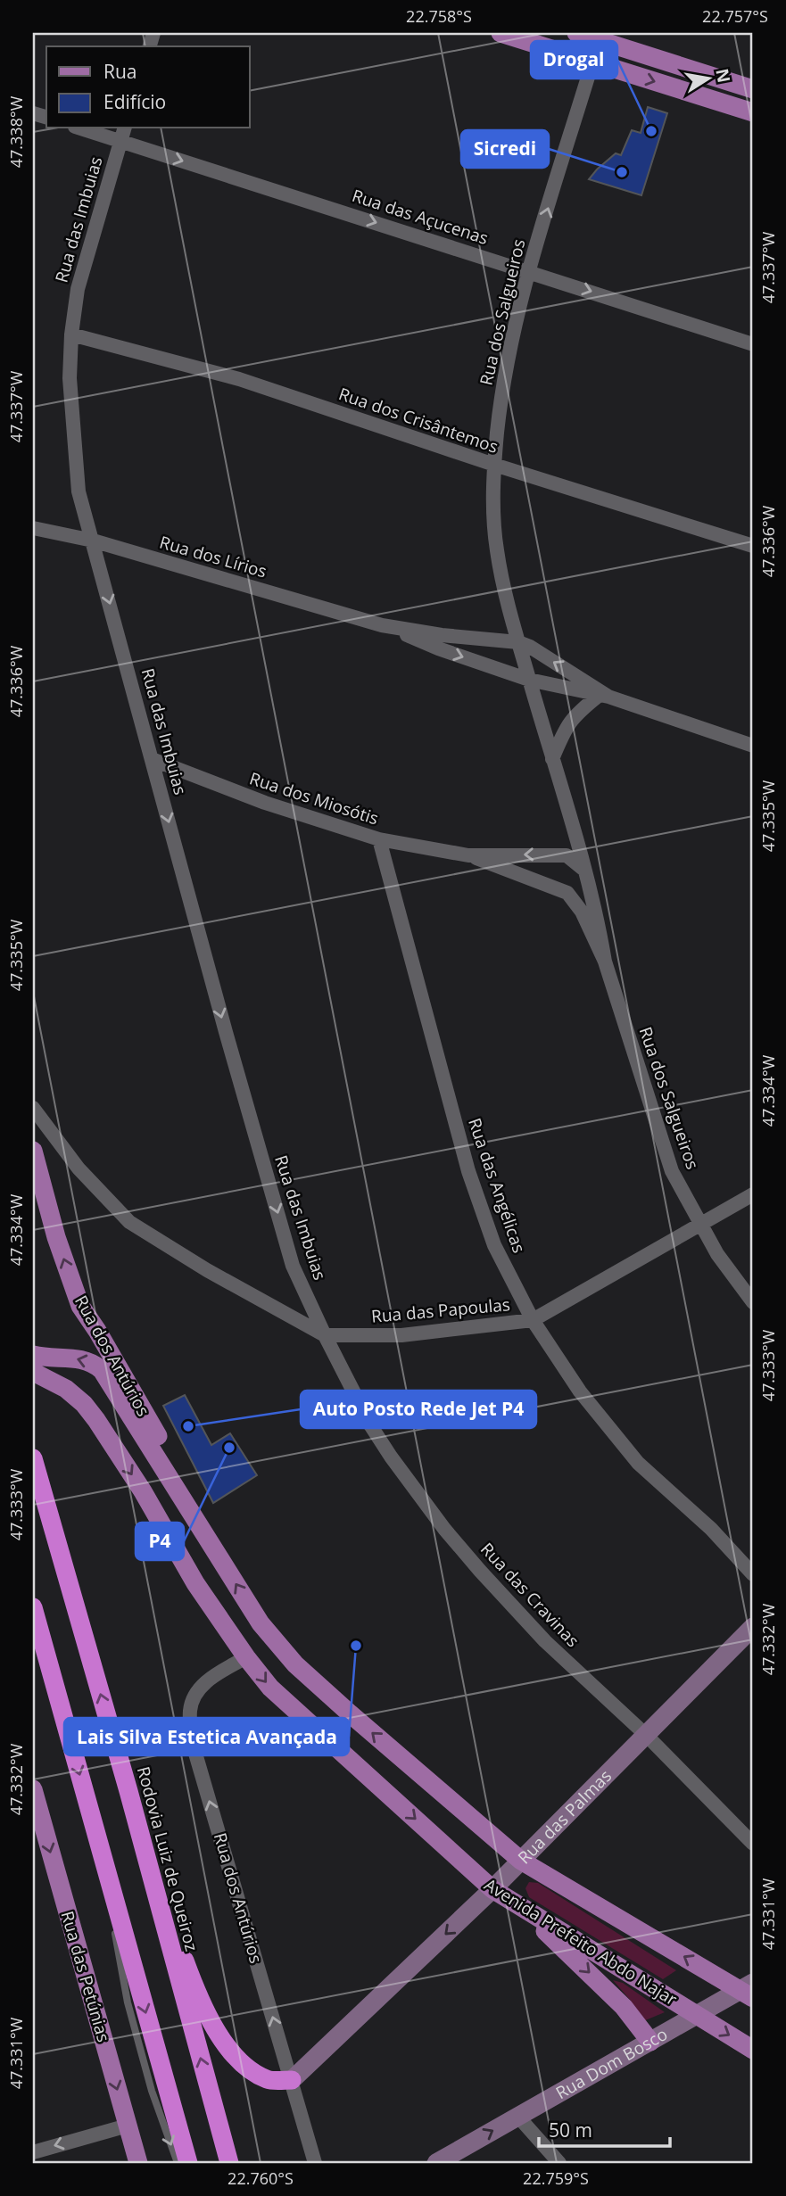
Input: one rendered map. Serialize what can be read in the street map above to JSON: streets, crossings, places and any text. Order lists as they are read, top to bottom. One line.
{"streets":{"highway":["Rodovia Luiz de Queiroz"],"main road":["Rua dos Antúrios","Rua das Palmas","Avenida Prefeito Abdo Najar","Rua das Petúnias","Rua Dom Bosco"],"street":["Rua das Açucenas","Rua das Imbuias","Rua dos Salgueiros","Rua dos Crisântemos","Rua dos Lírios","Rua dos Miosótis","Rua das Angélicas","Rua das Papoulas","Rua das Cravinas"]},"crossings":[["Rua das Açucenas","Rua das Imbuias"],["Rua das Açucenas","Rua dos Salgueiros"],["Rua das Imbuias","Rua dos Crisântemos"],["Rua das Imbuias","Rua dos Lírios"],["Rua das Imbuias","Rua dos Miosótis"],["Rua das Imbuias","Rua das Papoulas"],["Rua das Imbuias","Rua das Cravinas"],["Rua dos Salgueiros","Rua dos Crisântemos"],["Rua dos Salgueiros","Rua dos Lírios"],["Rua dos Salgueiros","Rua dos Miosótis"],["Rua dos Salgueiros","Rua das Papoulas"],["Rua dos Miosótis","Rua das Angélicas"],["Rua das Angélicas","Rua das Papoulas"],["Rua das Papoulas","Rua das Cravinas"],["Rua dos Antúrios","Rua das Palmas"],["Rua dos Antúrios","Avenida Prefeito Abdo Najar"],["Rua das Cravinas","Rua das Palmas"],["Rua das Palmas","Avenida Prefeito Abdo Najar"],["Avenida Prefeito Abdo Najar","Rua Dom Bosco"]],"one_way":["Rua das Açucenas","Rua das Imbuias","Rua dos Antúrios","Rua das Palmas","Rua das Petúnias"],"places":["Drogal","Sicredi","Auto Posto Rede Jet P4","P4","Lais Silva Estetica Avançada"],"legend":["Rua","Edifício"],"scale_bar":"50 m","north":"right","coordinates":["22.758°S","22.757°S","47.338°W","47.337°W","47.336°W","47.335°W","47.334°W","47.333°W","47.332°W","47.331°W","22.760°S","22.759°S"]}
